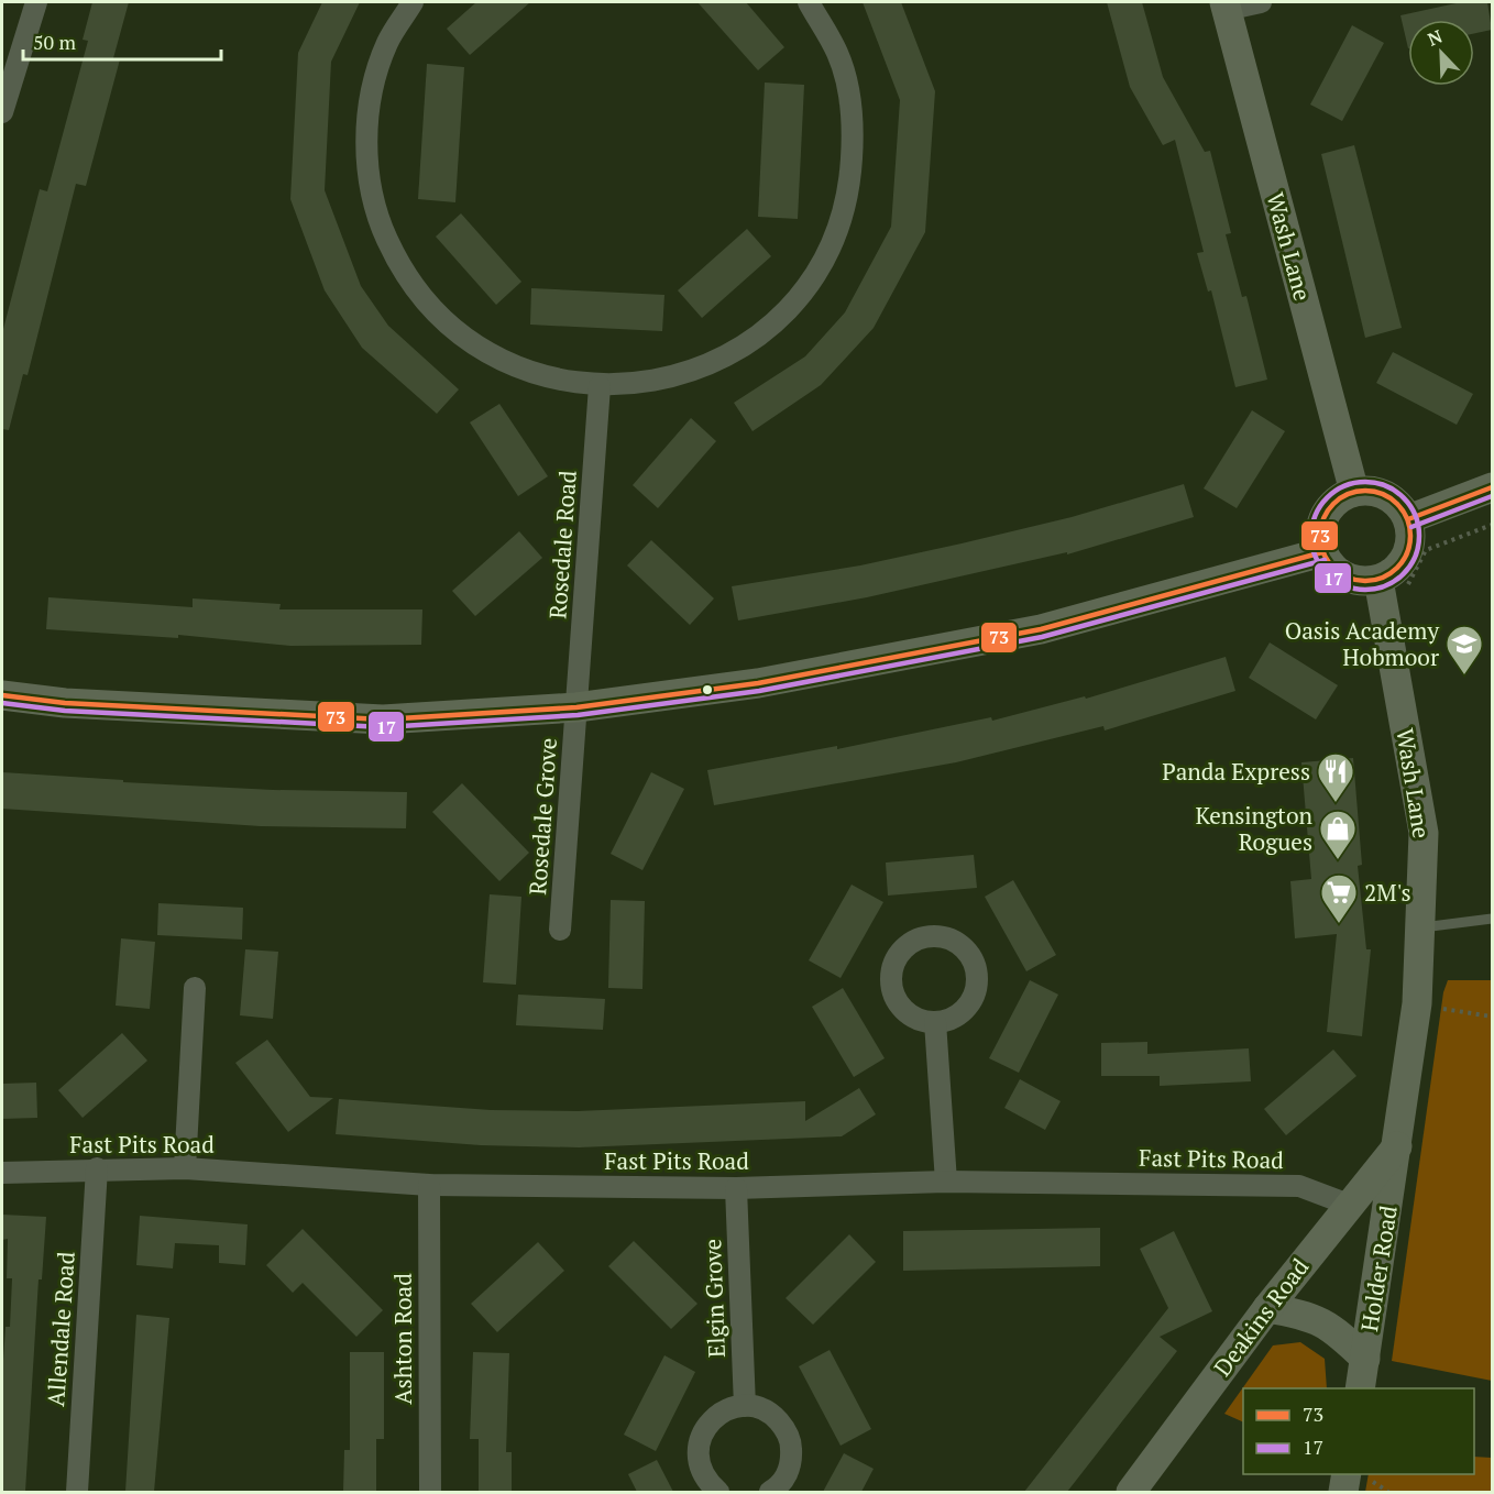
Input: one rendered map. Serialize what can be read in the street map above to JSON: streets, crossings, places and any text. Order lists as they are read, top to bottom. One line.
{"streets":{"street":["Wash Lane","Rosedale Road","Rosedale Grove","Fast Pits Road","Holder Road","Elgin Grove","Deakins Road","Allendale Road","Ashton Road"]},"crossings":[["Wash Lane","Holder Road"],["Wash Lane","Deakins Road"],["Rosedale Road","Rosedale Grove"],["Fast Pits Road","Elgin Grove"],["Fast Pits Road","Deakins Road"],["Fast Pits Road","Allendale Road"],["Fast Pits Road","Ashton Road"],["Holder Road","Deakins Road"]],"places":{"school or university":["Oasis Academy Hobmoor"],"restaurant":["Panda Express"],"shop":["Kensington Rogues"],"supermarket":["2M's"]},"lines":["transit line 17","transit line 73"],"legend":["73","17"],"scale_bar":"50 m","north":"top left"}
